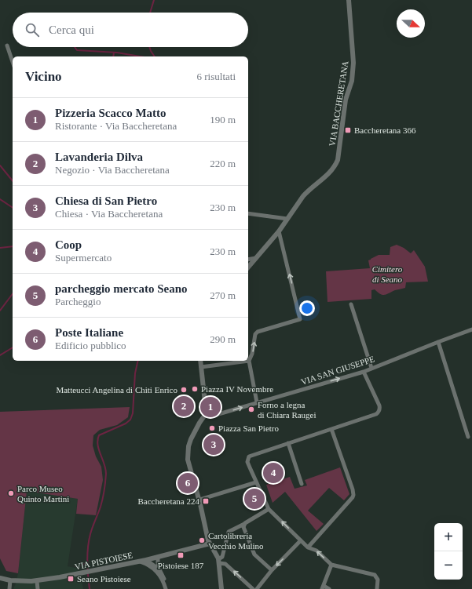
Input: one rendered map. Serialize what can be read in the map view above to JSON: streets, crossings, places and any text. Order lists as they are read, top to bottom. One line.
{"streets":{"street":["VIA BACCHERETANA","VIA SAN GIUSEPPE","VIA PISTOIESE"]},"one_way":["VIA SAN GIUSEPPE"],"parks":["Cimitero di Seano"],"places":{"transit":["Baccheretana 366","Baccheretana 224","Pistoiese 187","Seano Pistoiese"],"other":["Piazza IV Novembre","Matteucci Angelina di Chiti Enrico","Forno a legna di Chiara Raugei","Piazza San Pietro","Parco Museo Quinto Martini","Cartolibreria Vecchio Mulino"]},"north":"right","page":{"search":"Cerca qui","heading":["Vicino","6 risultati"],"list":[{"mark":"1","name":"Pizzeria Scacco Matto","note":"Ristorante · Via Baccheretana","value":"190 m"},{"mark":"2","name":"Lavanderia Dilva","note":"Negozio · Via Baccheretana","value":"220 m"},{"mark":"3","name":"Chiesa di San Pietro","note":"Chiesa · Via Baccheretana","value":"230 m"},{"mark":"4","name":"Coop","note":"Supermercato","value":"230 m"},{"mark":"5","name":"parcheggio mercato Seano","note":"Parcheggio","value":"270 m"},{"mark":"6","name":"Poste Italiane","note":"Edificio pubblico","value":"290 m"}],"pins":["2","1","3","4","6","5"],"map_buttons":["+","−"]}}
